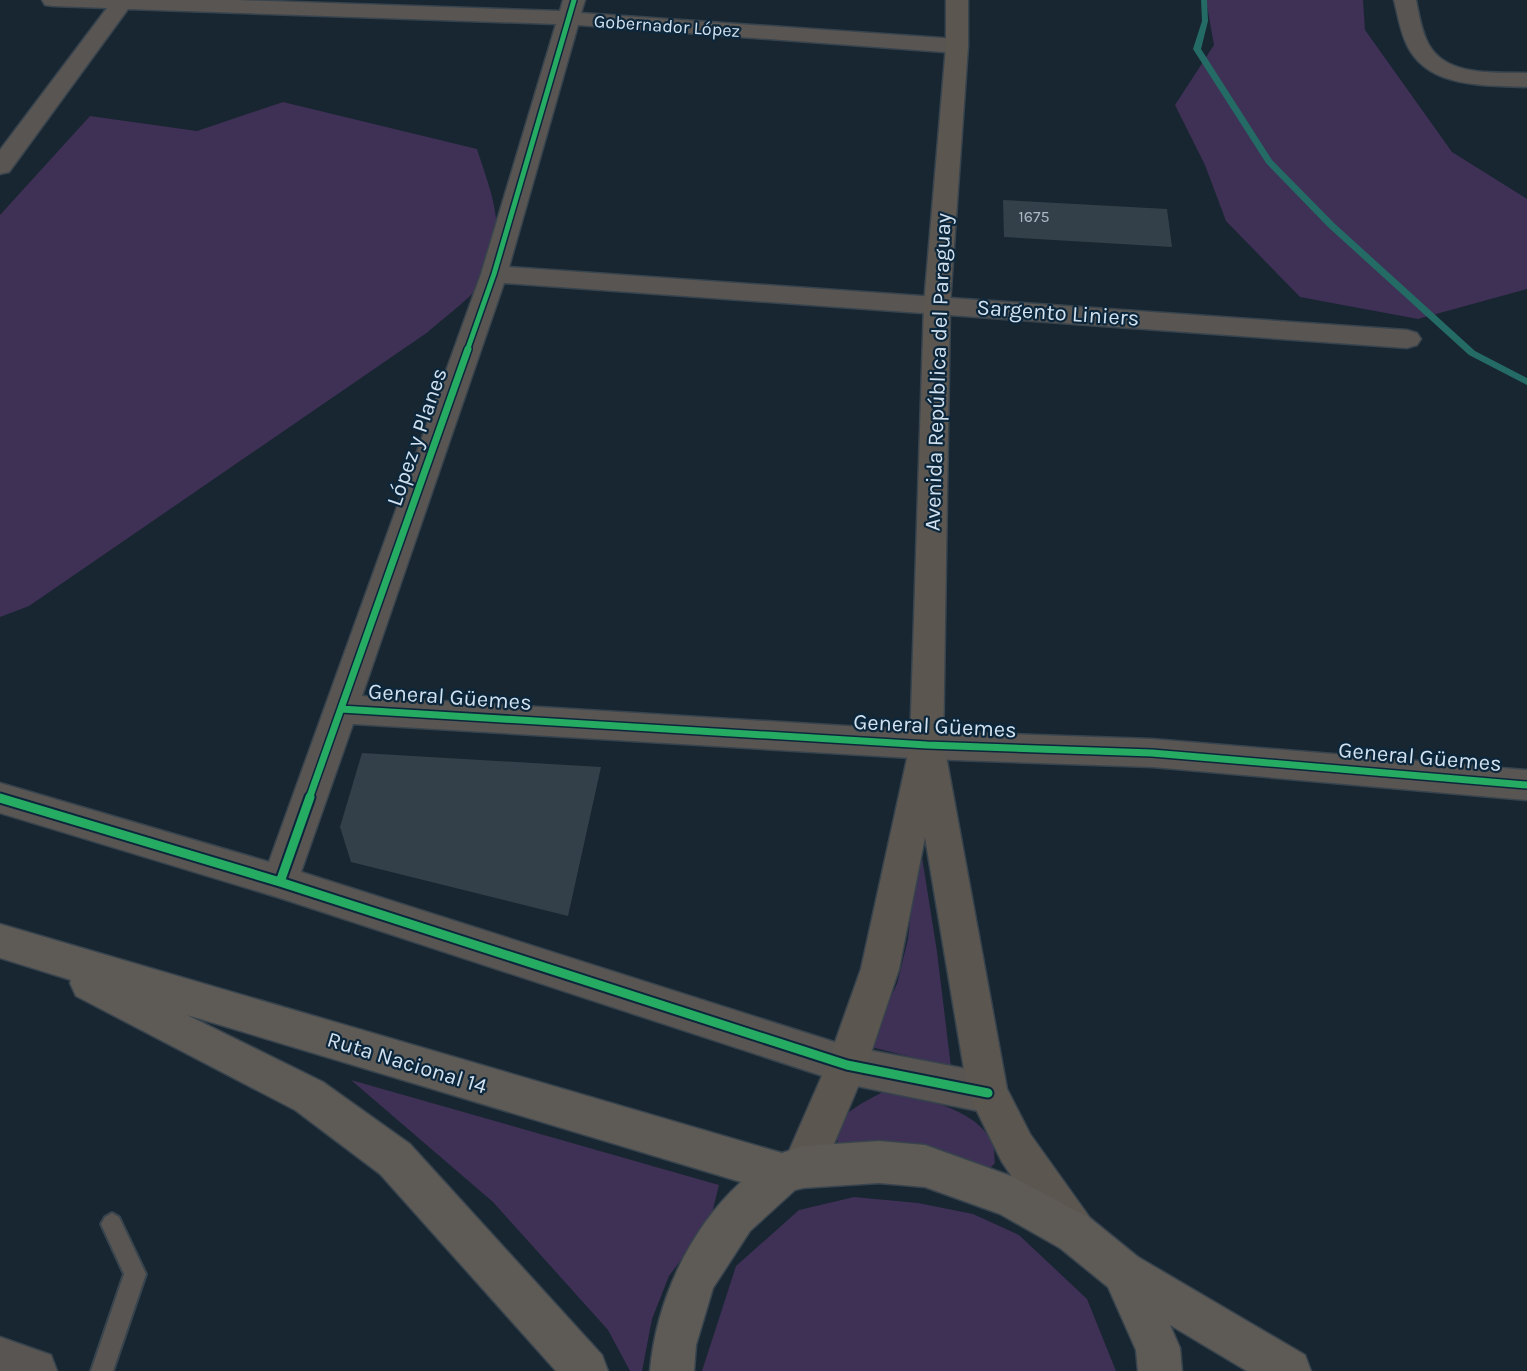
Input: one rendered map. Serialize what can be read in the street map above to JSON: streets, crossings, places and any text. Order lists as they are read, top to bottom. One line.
{"streets":{"highway":["Ruta Nacional 14"],"main road":["Avenida República del Paraguay"],"street":["Gobernador López","Sargento Liniers","López y Planes","General Güemes"]},"crossings":[["Gobernador López","Avenida República del Paraguay"],["Gobernador López","López y Planes"],["Sargento Liniers","Avenida República del Paraguay"],["Sargento Liniers","López y Planes"],["Avenida República del Paraguay","General Güemes"],["Avenida República del Paraguay","Ruta Nacional 14"],["López y Planes","General Güemes"]],"house_numbers":["1675"]}
